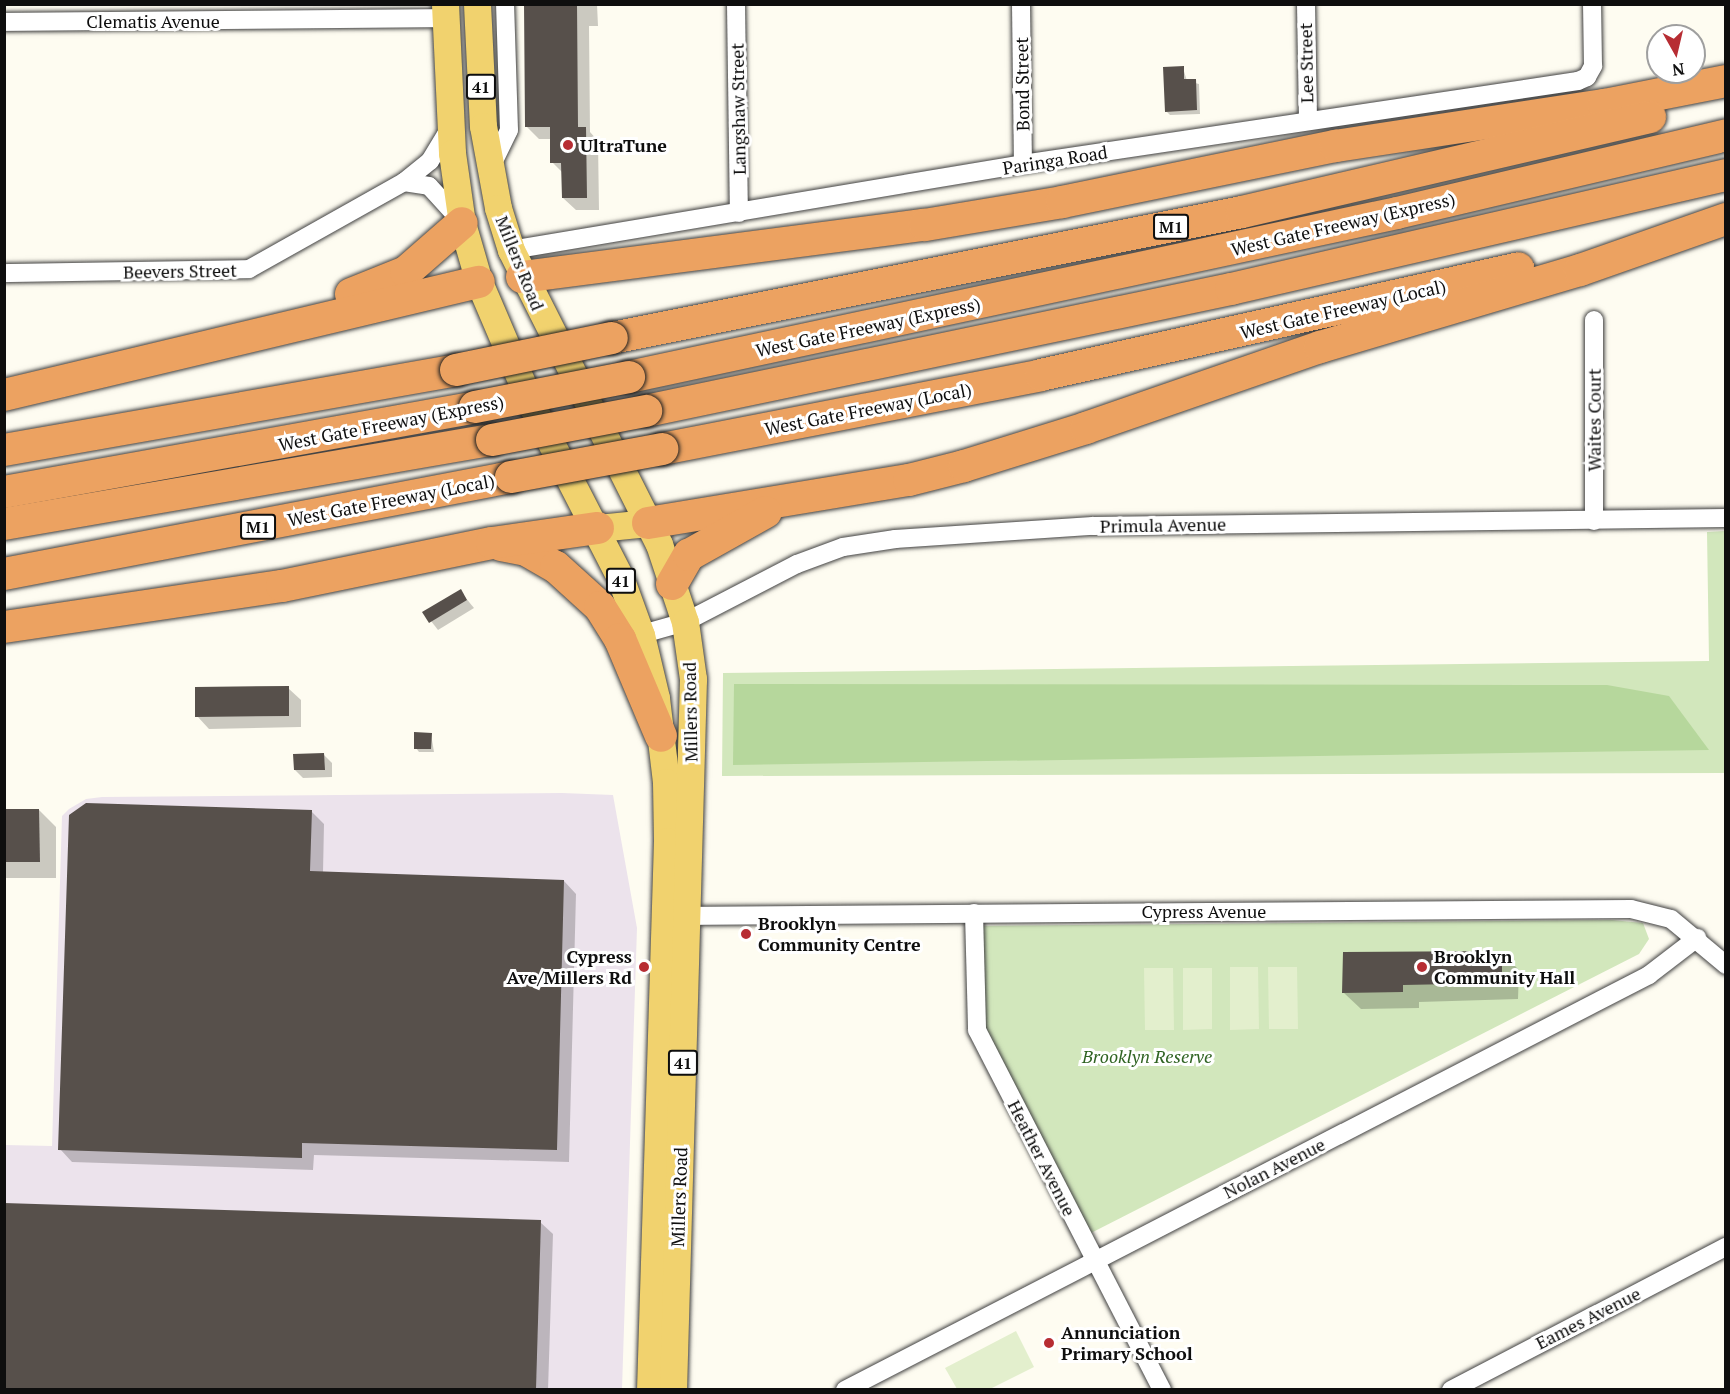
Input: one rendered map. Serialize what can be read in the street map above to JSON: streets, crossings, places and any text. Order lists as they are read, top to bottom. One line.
{"streets":{"highway":["West Gate Freeway (Express)","M1","West Gate Freeway (Local)"],"main road":["41","Millers Road"],"street":["Clematis Avenue","Lee Street","Bond Street","Langshaw Street","Paringa Road","Beevers Street","Waites Court","Primula Avenue","Cypress Avenue","Heather Avenue","Nolan Avenue","Eames Avenue"]},"crossings":[["Clematis Avenue","41"],["Lee Street","Paringa Road"],["Bond Street","Paringa Road"],["41","Beevers Street"],["41","Primula Avenue"],["Langshaw Street","Paringa Road"],["Paringa Road","Millers Road"],["Millers Road","Primula Avenue"],["Millers Road","Cypress Avenue"],["Waites Court","Primula Avenue"],["Cypress Avenue","Heather Avenue"],["Cypress Avenue","Nolan Avenue"],["Heather Avenue","Nolan Avenue"]],"parks":["Brooklyn Reserve"],"places":["UltraTune","Brooklyn Community Centre","Cypress Ave/Millers Rd","Brooklyn Community Hall","Annunciation Primary School"],"north":"bottom"}
